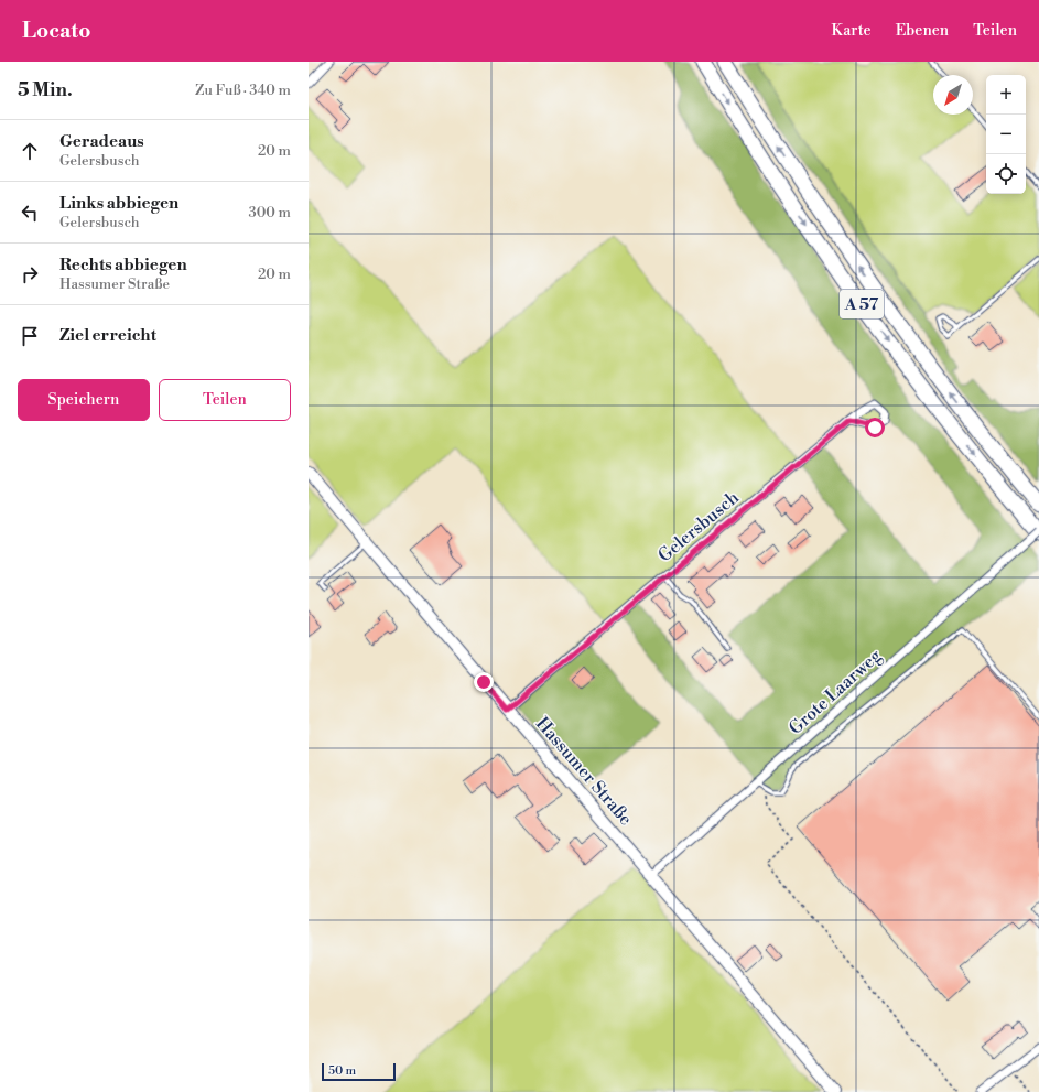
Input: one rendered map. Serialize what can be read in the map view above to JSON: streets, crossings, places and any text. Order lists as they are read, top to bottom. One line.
{"streets":{"highway":["A 57"],"street":["Gelersbusch","Grote Laarweg","Hassumer Straße"]},"crossings":[["A 57","Grote Laarweg"],["Gelersbusch","Hassumer Straße"],["Grote Laarweg","Hassumer Straße"]],"scale_bar":"50 m","north":"bottom left","page":{"header":"Locato","nav":["Karte","Ebenen","Teilen"],"heading":["5 Min.","Zu Fuß · 340 m"],"map_buttons":["+","−"],"list":[["Geradeaus","Gelersbusch","20 m"],["Links abbiegen","Gelersbusch","300 m"],["Rechts abbiegen","Hassumer Straße","20 m"],"Ziel erreicht"],"buttons":["Speichern","Teilen"],"scale":"50 m"}}
